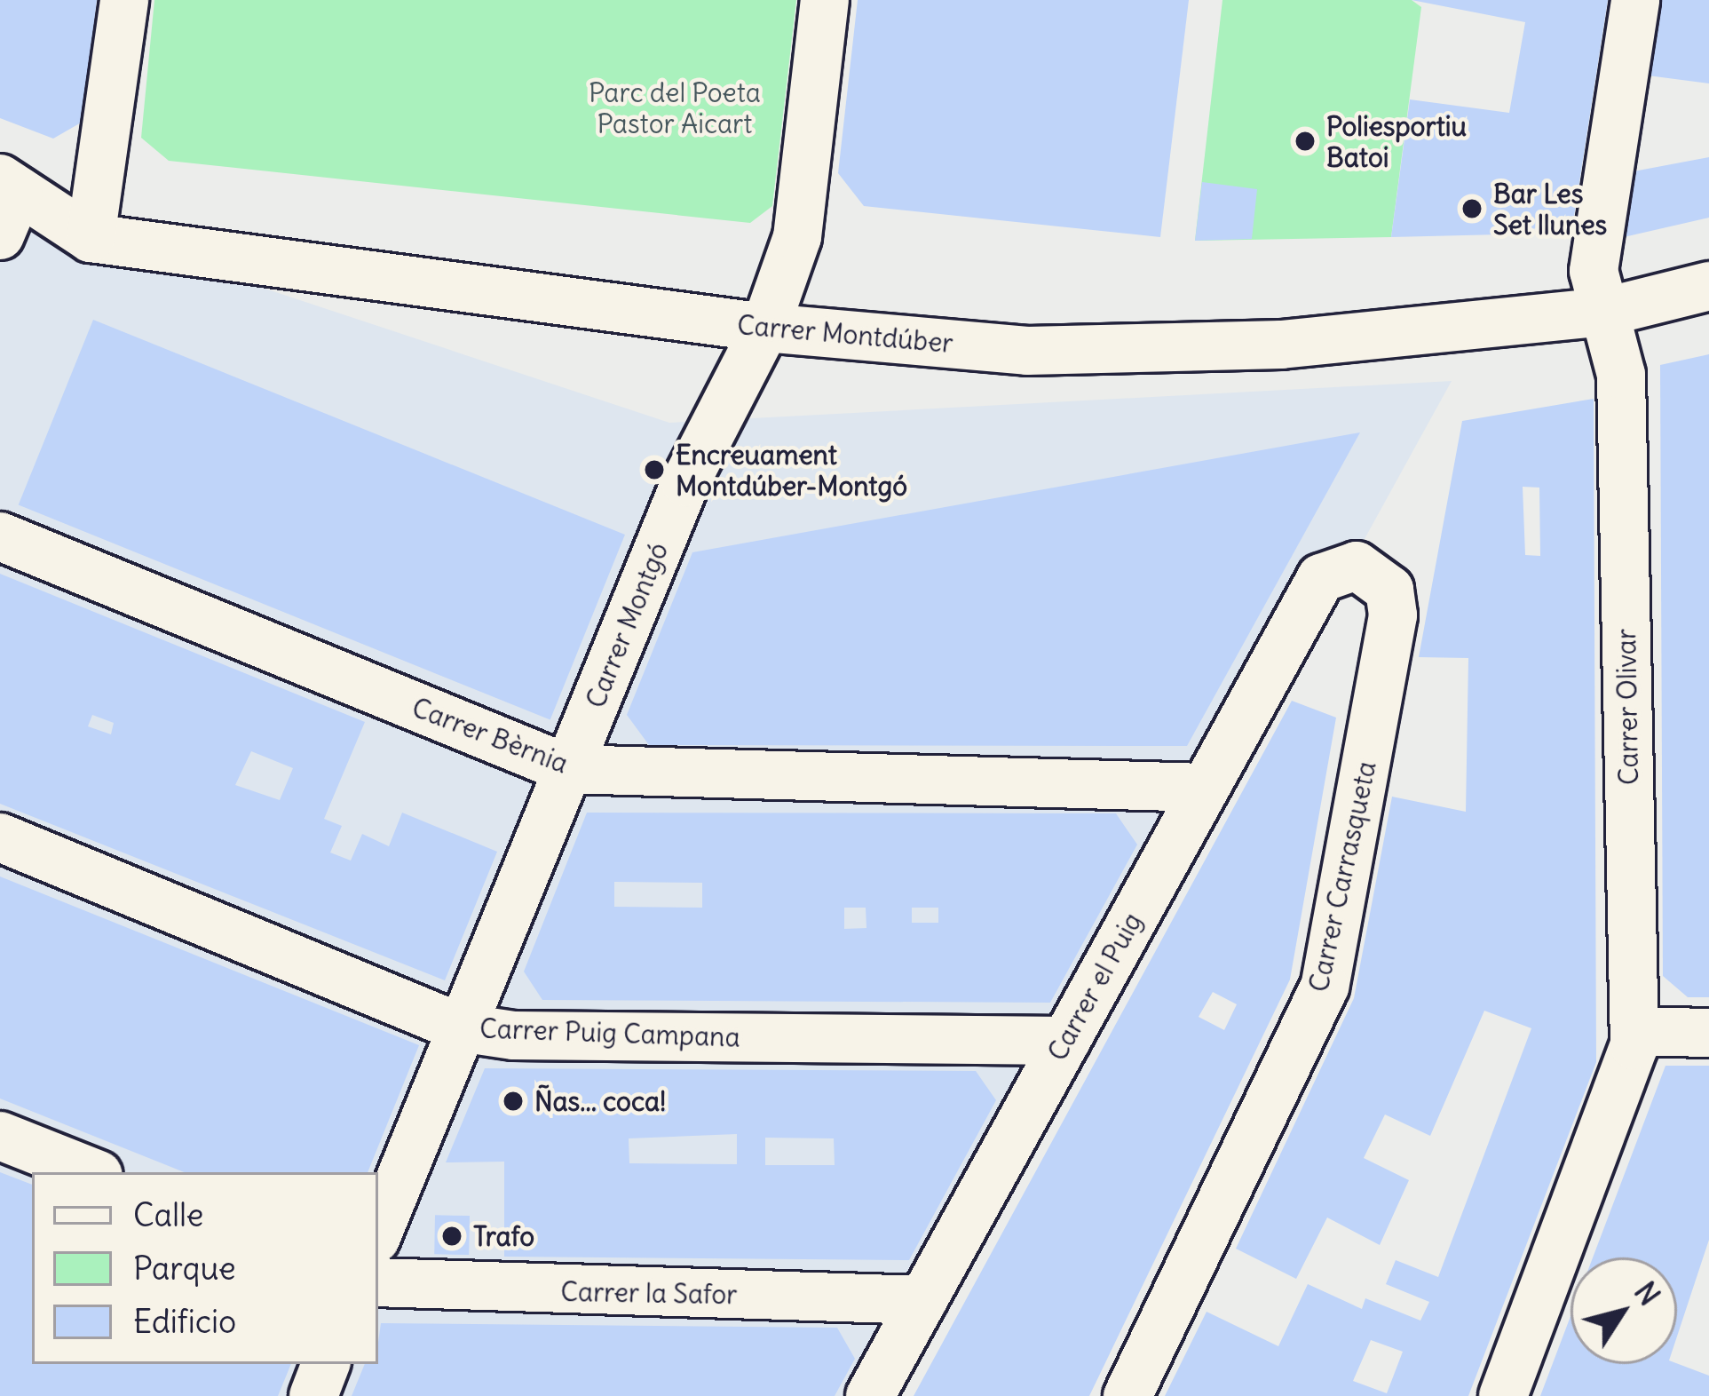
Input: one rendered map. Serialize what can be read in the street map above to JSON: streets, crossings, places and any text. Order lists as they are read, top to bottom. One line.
{"streets":{"street":["Carrer Montdúber","Carrer Montgó","Carrer Olivar","Carrer Bèrnia","Carrer Carrasqueta","Carrer el Puig","Carrer Puig Campana","Carrer la Safor"]},"crossings":[["Carrer Montdúber","Carrer Montgó"],["Carrer Montdúber","Carrer Olivar"],["Carrer Montgó","Carrer Bèrnia"],["Carrer Montgó","Carrer Puig Campana"],["Carrer Bèrnia","Carrer el Puig"],["Carrer Carrasqueta","Carrer el Puig"],["Carrer el Puig","Carrer Puig Campana"],["Carrer el Puig","Carrer la Safor"]],"parks":["Parc del Poeta Pastor Aicart"],"places":["Poliesportiu Batoi","Bar Les Set llunes","Encreuament Montdúber-Montgó","Ñas... coca!","Trafo"],"legend":["Calle","Parque","Edificio"],"north":"top right"}
